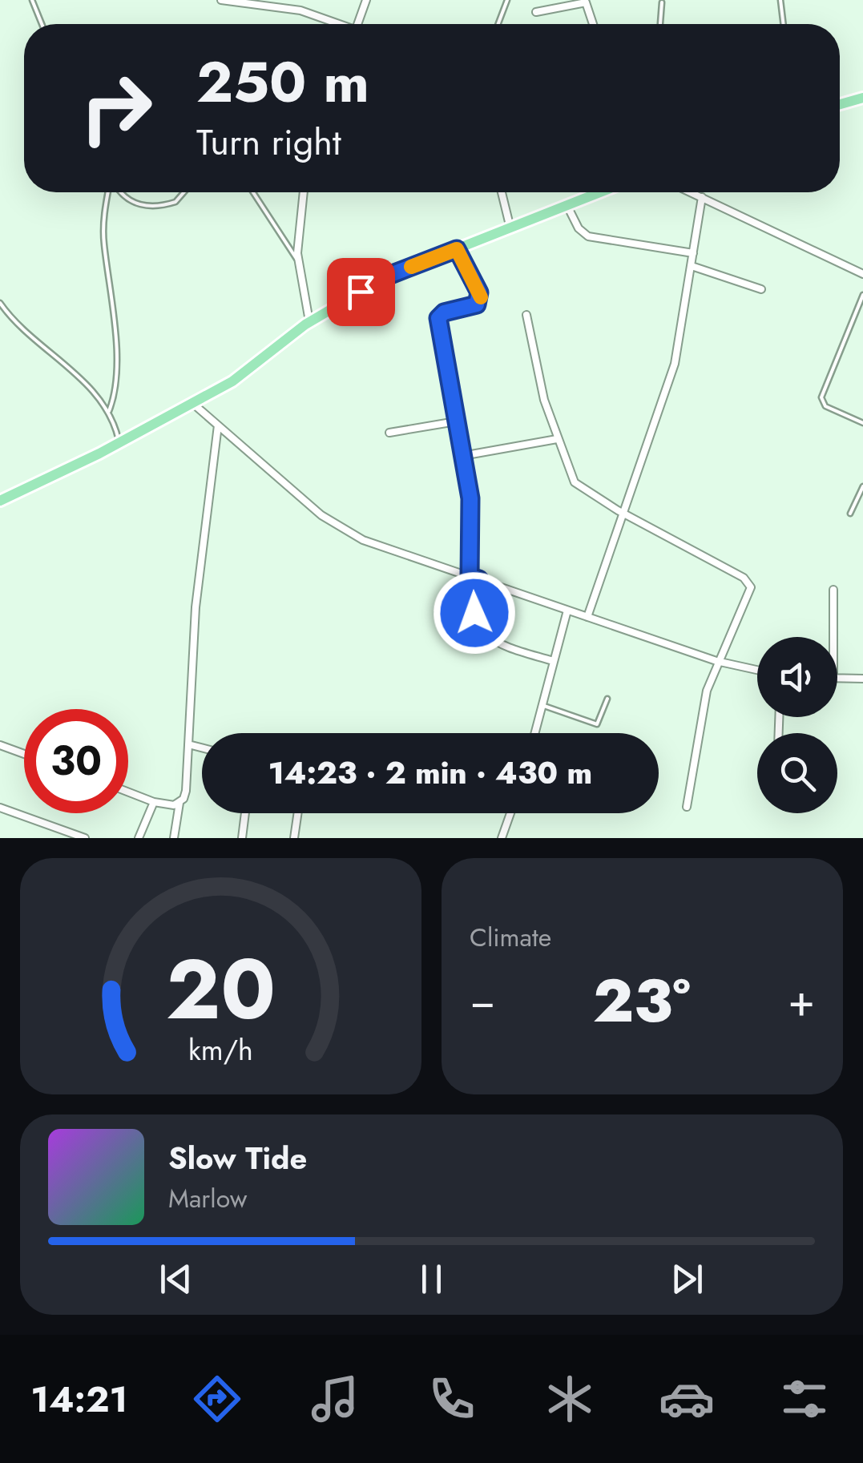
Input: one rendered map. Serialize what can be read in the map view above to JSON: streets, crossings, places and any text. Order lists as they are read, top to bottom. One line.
{"page":{"turn":["250 m","Turn right"],"limit":"30","trip":"14:23 · 2 min · 430 m","tile":"Climate","heat":["−","23°","+"],"song":["Slow Tide","Marlow"],"tabs":"14:21","gauge":["20","km/h"]}}
